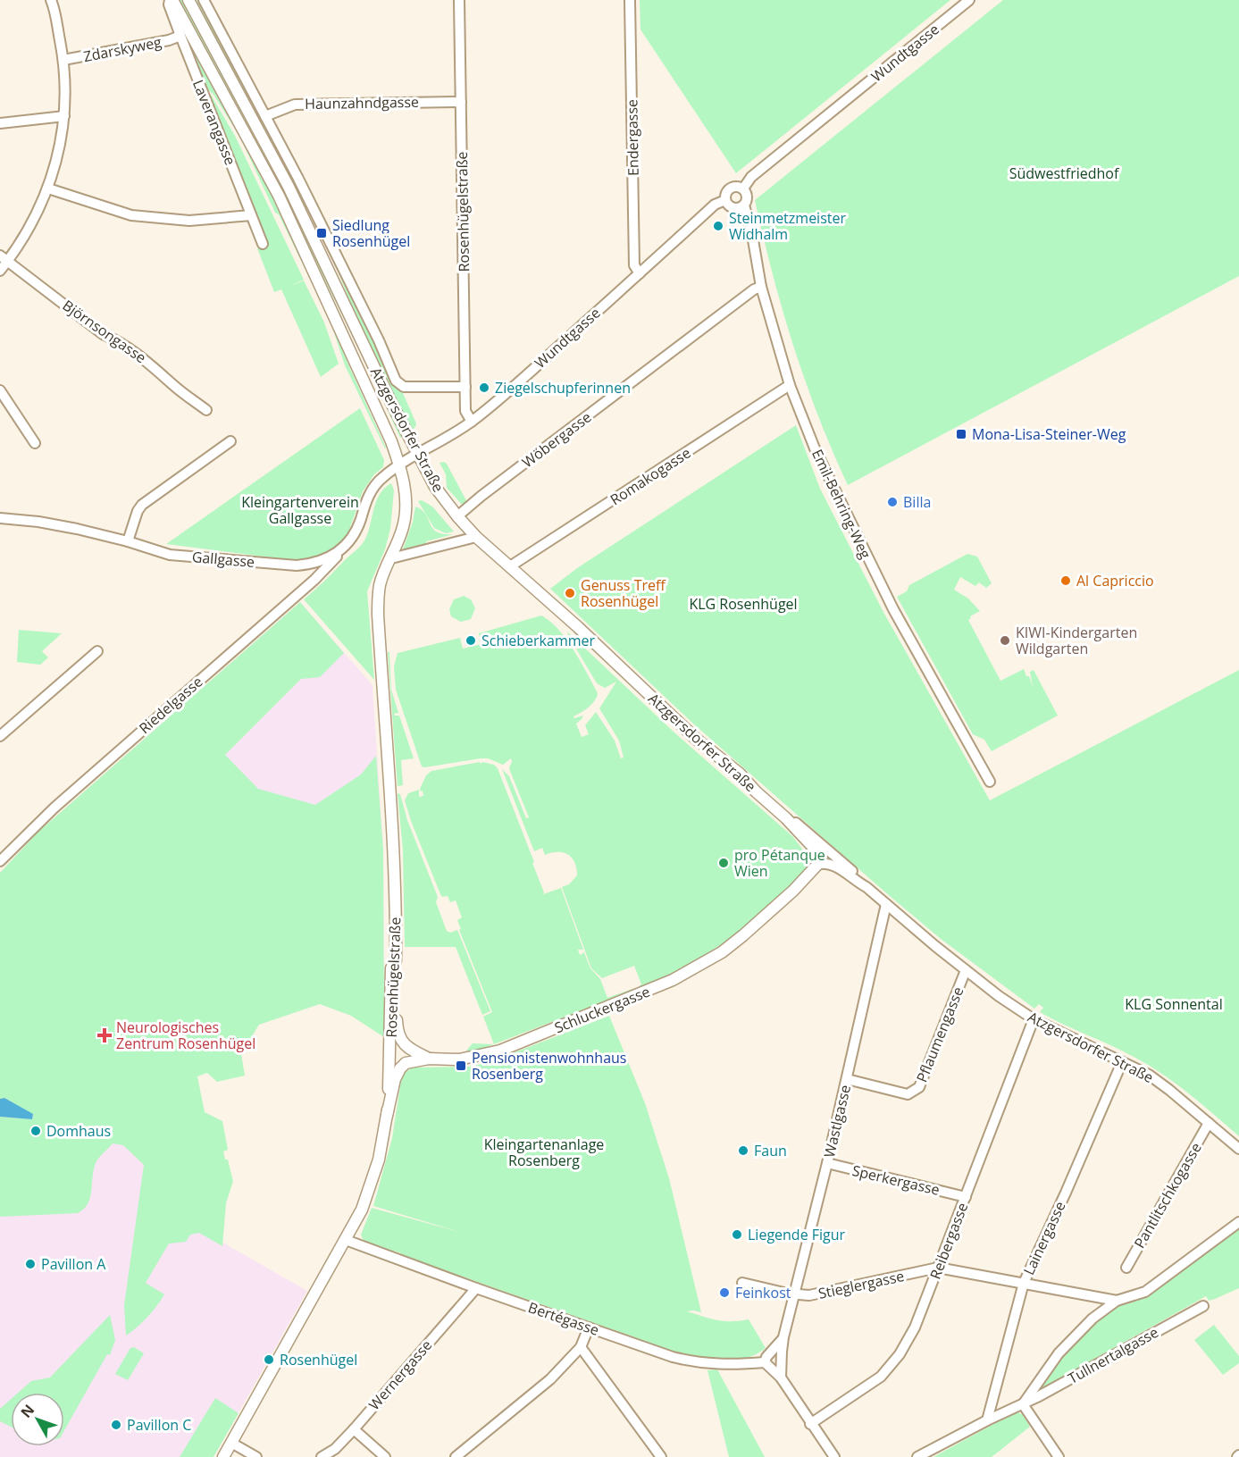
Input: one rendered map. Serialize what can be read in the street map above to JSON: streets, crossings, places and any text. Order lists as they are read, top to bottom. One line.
{"streets":{"main road":["Rosenhügelstraße","Atzgersdorfer Straße","Schluckergasse"],"street":["Zdarskyweg","Wundtgasse","Haunzahndgasse","Laverangasse","Endergasse","Björnsongasse","Wöbergasse","Romakogasse","Emil-Behring-Weg","Gallgasse","Riedelgasse","Pflaumengasse","Wastlgasse","Sperkergasse","Pantlitschkogasse","Lainergasse","Reibergasse","Stieglergasse","Bertégasse","Tullnertalgasse","Wernergasse"]},"crossings":[["Zdarskyweg","Laverangasse"],["Wundtgasse","Endergasse"],["Wundtgasse","Rosenhügelstraße"],["Wundtgasse","Atzgersdorfer Straße"],["Wundtgasse","Emil-Behring-Weg"],["Wundtgasse","Gallgasse"],["Haunzahndgasse","Rosenhügelstraße"],["Laverangasse","Atzgersdorfer Straße"],["Rosenhügelstraße","Atzgersdorfer Straße"],["Rosenhügelstraße","Gallgasse"],["Rosenhügelstraße","Schluckergasse"],["Rosenhügelstraße","Bertégasse"],["Atzgersdorfer Straße","Wöbergasse"],["Atzgersdorfer Straße","Romakogasse"],["Atzgersdorfer Straße","Gallgasse"],["Atzgersdorfer Straße","Schluckergasse"],["Atzgersdorfer Straße","Pflaumengasse"],["Atzgersdorfer Straße","Wastlgasse"],["Atzgersdorfer Straße","Pantlitschkogasse"],["Atzgersdorfer Straße","Lainergasse"],["Atzgersdorfer Straße","Reibergasse"],["Wöbergasse","Emil-Behring-Weg"],["Romakogasse","Emil-Behring-Weg"],["Gallgasse","Riedelgasse"],["Pflaumengasse","Wastlgasse"],["Wastlgasse","Sperkergasse"],["Wastlgasse","Stieglergasse"],["Wastlgasse","Bertégasse"],["Sperkergasse","Reibergasse"],["Lainergasse","Stieglergasse"],["Lainergasse","Tullnertalgasse"],["Reibergasse","Stieglergasse"],["Stieglergasse","Tullnertalgasse"],["Bertégasse","Wernergasse"]],"parks":["Südwestfriedhof","Kleingartenverein Gallgasse","KLG Rosenhügel","KLG Sonnental","Kleingartenanlage Rosenberg"],"places":{"other":["Steinmetzmeister Widhalm","Ziegelschupferinnen","Billa","Al Capriccio","Genuss Treff Rosenhügel","Schieberkammer","KIWI-Kindergarten Wildgarten","pro Pétanque Wien","Domhaus","Faun","Liegende Figur","Pavillon A","Feinkost","Rosenhügel","Pavillon C"],"transit":["Siedlung Rosenhügel","Mona-Lisa-Steiner-Weg","Pensionistenwohnhaus Rosenberg"],"health":["Neurologisches Zentrum Rosenhügel"]},"north":"top left"}
